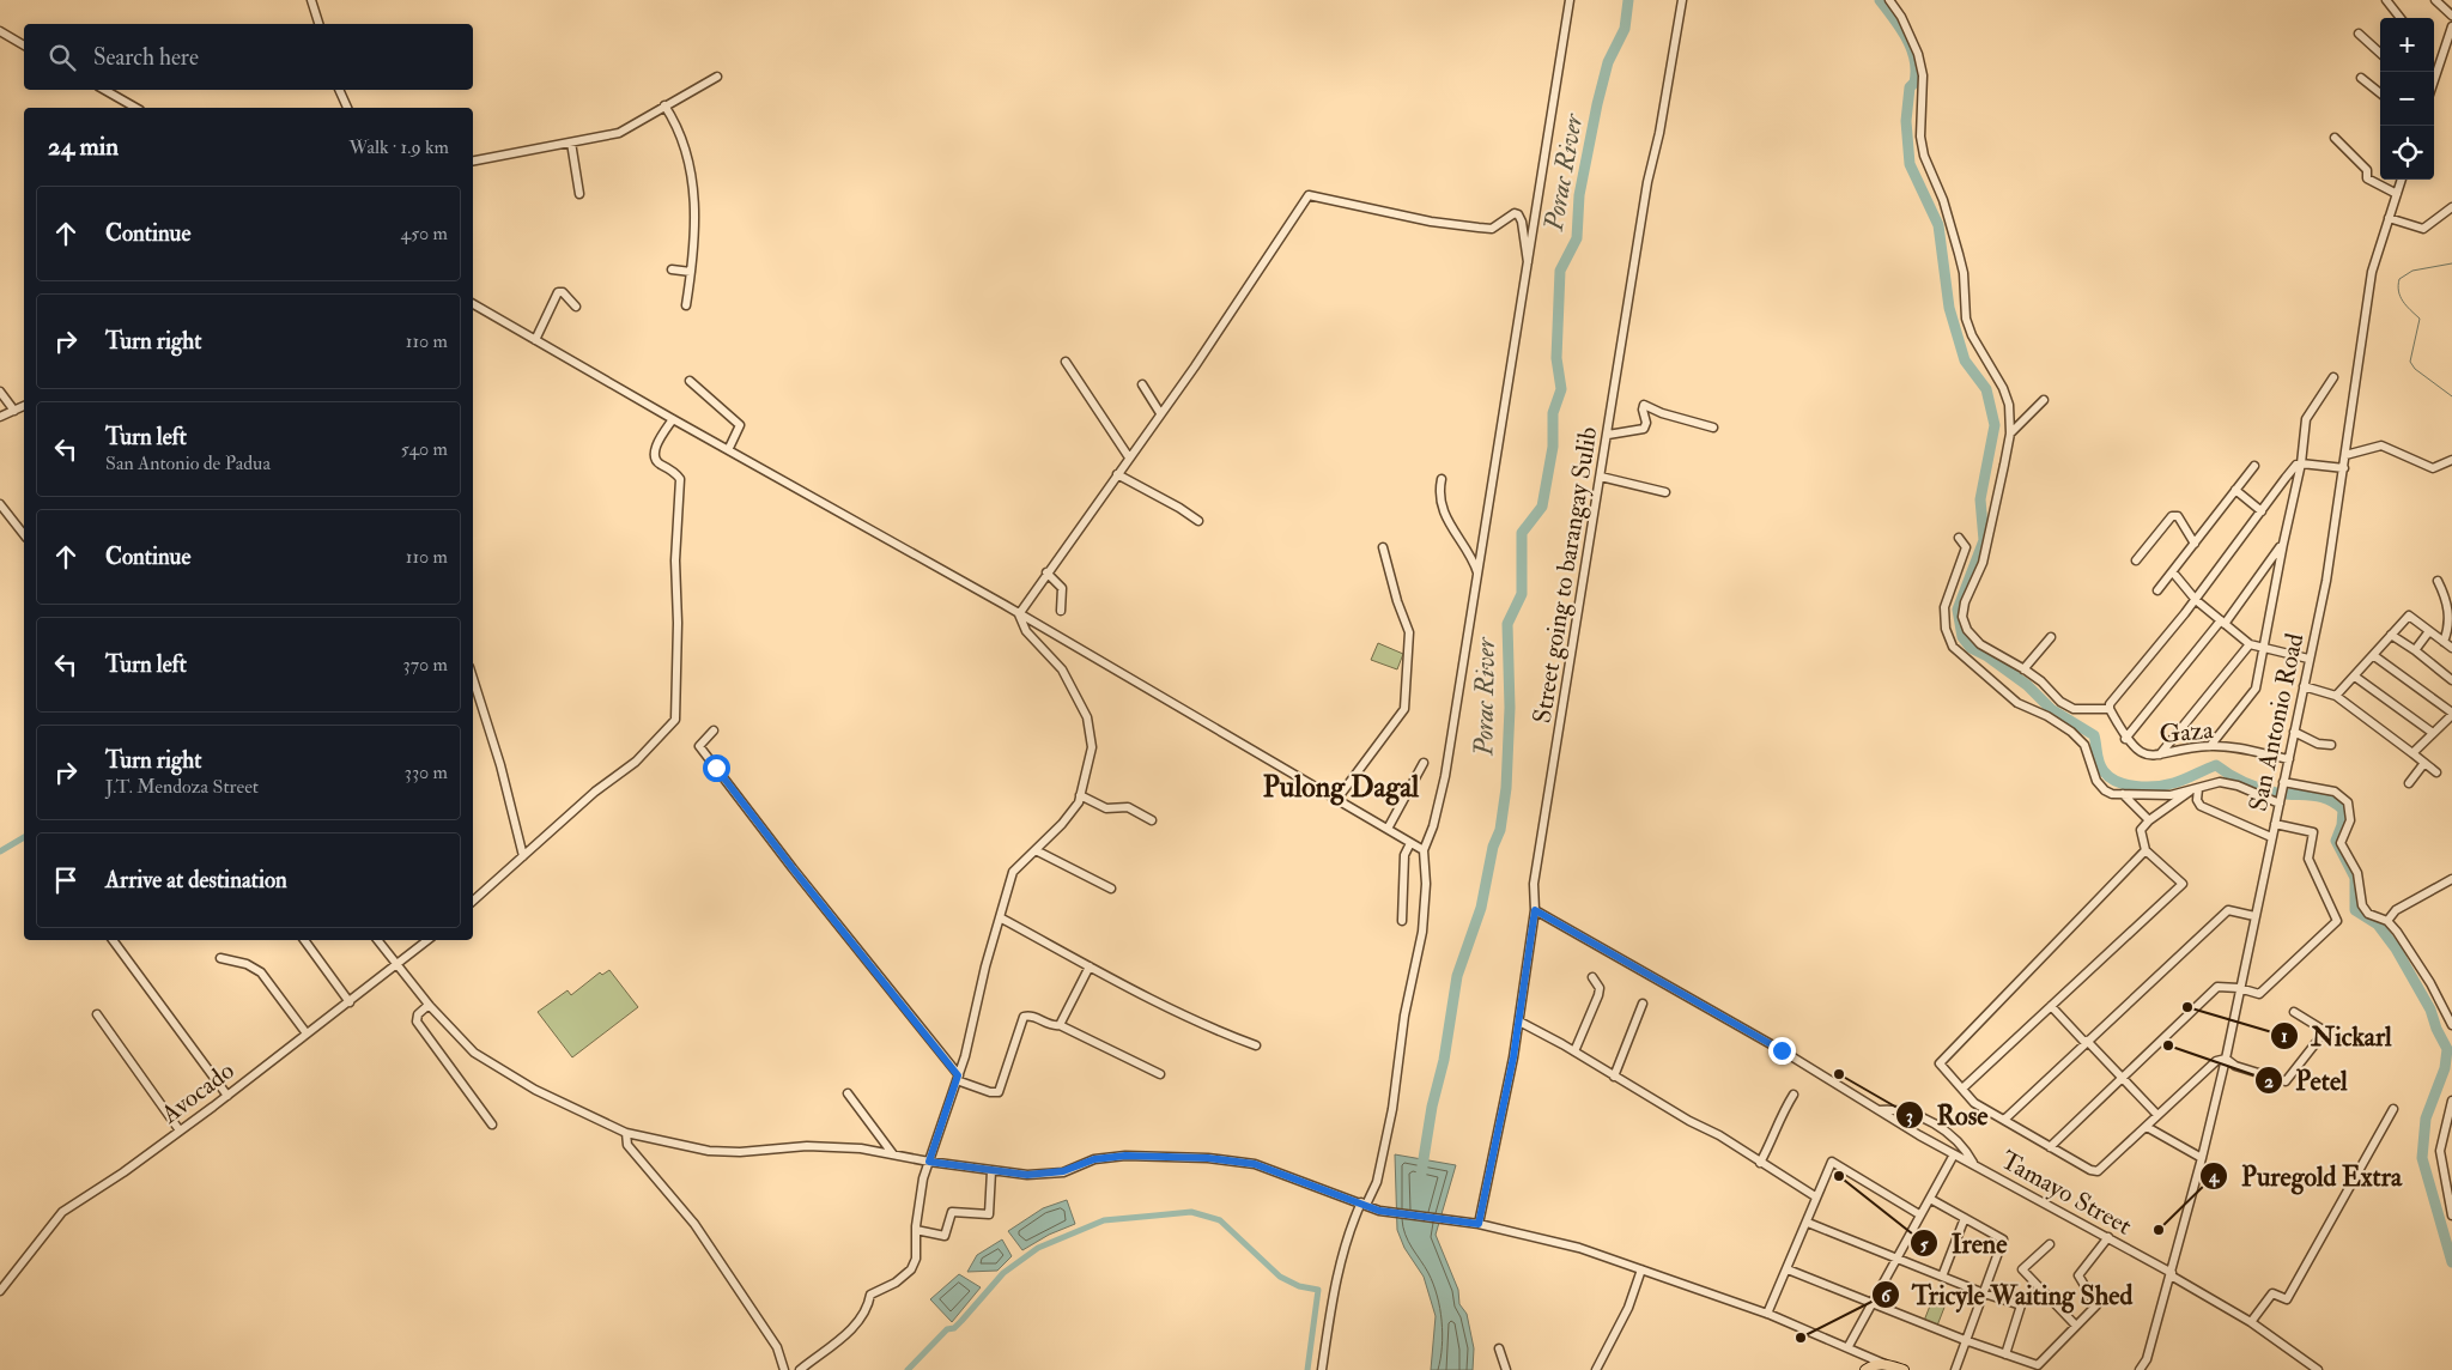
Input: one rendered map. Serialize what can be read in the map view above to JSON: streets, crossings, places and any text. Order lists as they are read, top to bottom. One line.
{"streets":{"street":["Street going to barangay Sulib","San Antonio Road","Gaza","Avocado","Tamayo Street"]},"crossings":[["Street going to barangay Sulib","Tamayo Street"],["San Antonio Road","Gaza"],["San Antonio Road","Tamayo Street"]],"districts":["Pulong Dagal"],"water":["Porac River"],"places":["Nickarl","Petel","Rose","Irene","Puregold Extra","Tricyle Waiting Shed"],"page":{"map_buttons":["+","−"],"search":"Search here","heading":["24 min","Walk · 1.9 km"],"list":[["Continue","450 m"],["Turn right","110 m"],["Turn left","San Antonio de Padua","540 m"],["Continue","110 m"],["Turn left","370 m"],["Turn right","J.T. Mendoza Street","330 m"],"Arrive at destination"]}}
